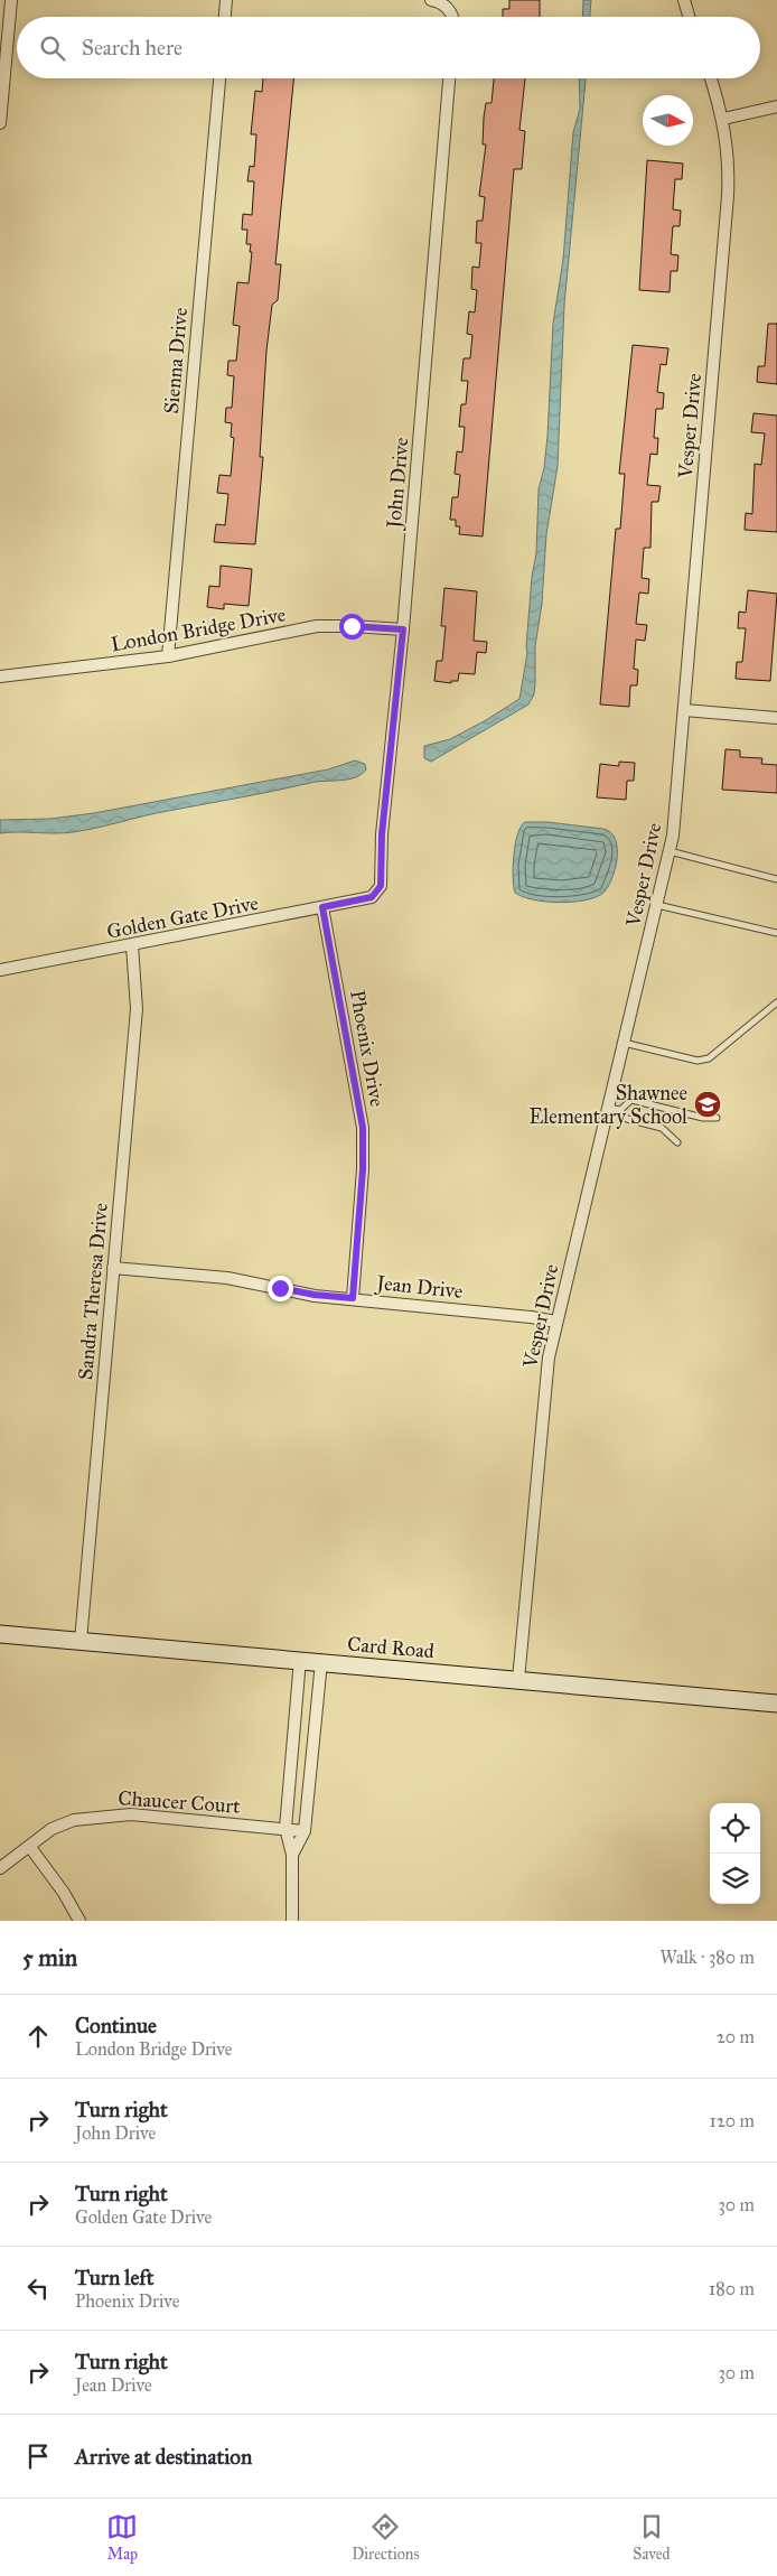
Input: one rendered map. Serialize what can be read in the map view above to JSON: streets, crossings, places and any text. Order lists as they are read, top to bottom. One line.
{"streets":{"street":["Sienna Drive","Vesper Drive","John Drive","London Bridge Drive","Golden Gate Drive","Phoenix Drive","Jean Drive","Sandra Theresa Drive","Card Road","Chaucer Court"]},"crossings":[["Sienna Drive","London Bridge Drive"],["Vesper Drive","Jean Drive"],["Vesper Drive","Card Road"],["John Drive","London Bridge Drive"],["John Drive","Golden Gate Drive"],["Golden Gate Drive","Phoenix Drive"],["Golden Gate Drive","Sandra Theresa Drive"],["Phoenix Drive","Jean Drive"],["Jean Drive","Sandra Theresa Drive"],["Sandra Theresa Drive","Card Road"]],"places":{"school or university":["Shawnee Elementary School"]},"north":"right","page":{"search":"Search here","heading":["5 min","Walk · 380 m"],"list":[["Continue","London Bridge Drive","20 m"],["Turn right","John Drive","120 m"],["Turn right","Golden Gate Drive","30 m"],["Turn left","Phoenix Drive","180 m"],["Turn right","Jean Drive","30 m"],"Arrive at destination"],"nav":["Map","Directions","Saved"]}}
